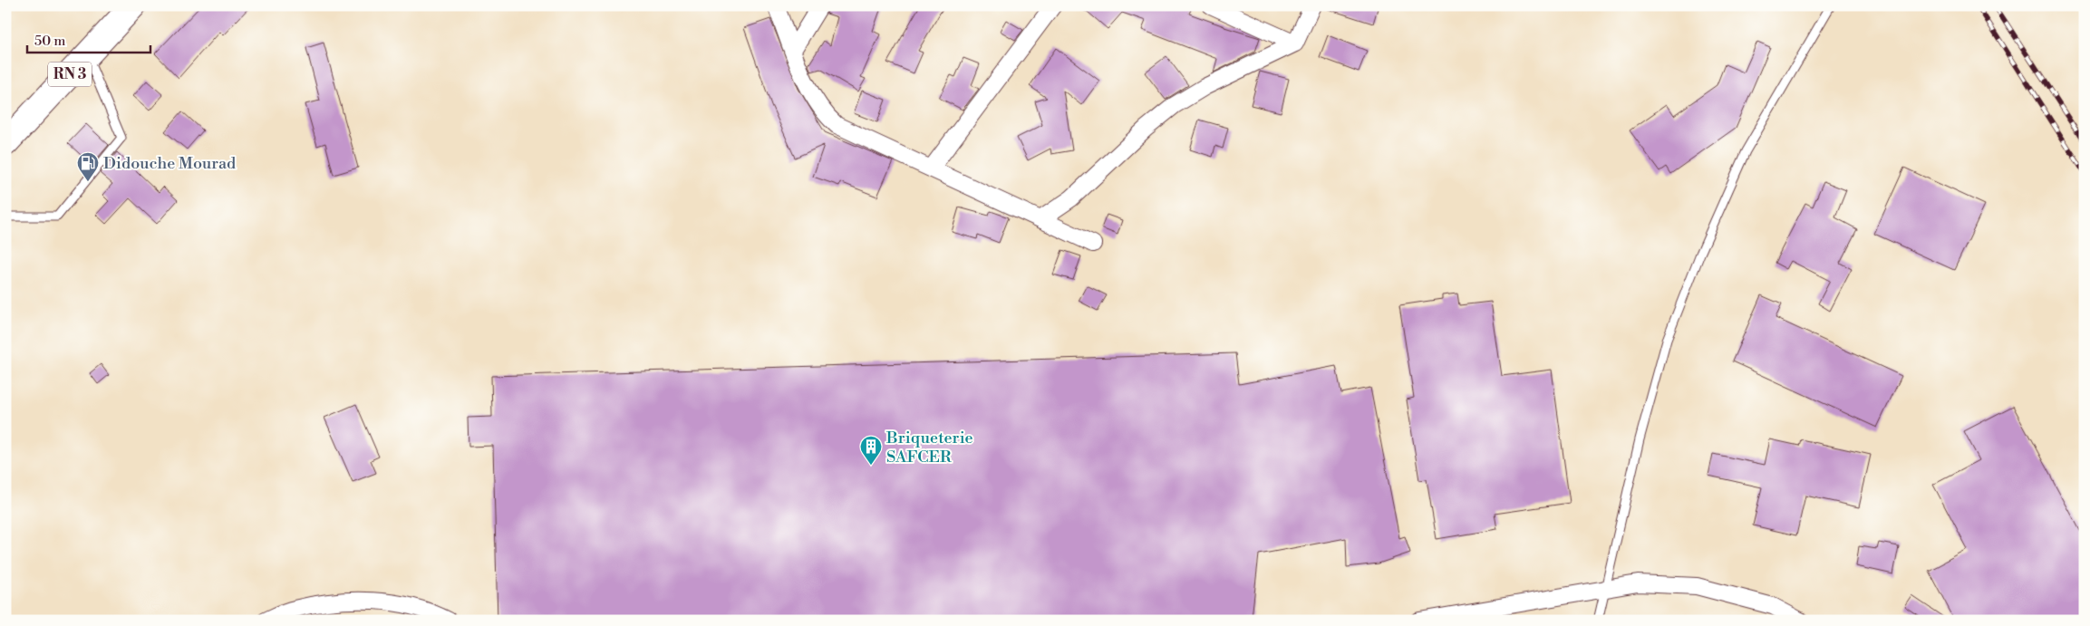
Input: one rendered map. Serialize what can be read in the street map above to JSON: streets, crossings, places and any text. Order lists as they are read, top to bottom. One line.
{"streets":{"main road":["RN 3"]},"places":{"fuel station":["Didouche Mourad"],"building":["Briqueterie SAFCER"]},"scale_bar":"50 m"}
